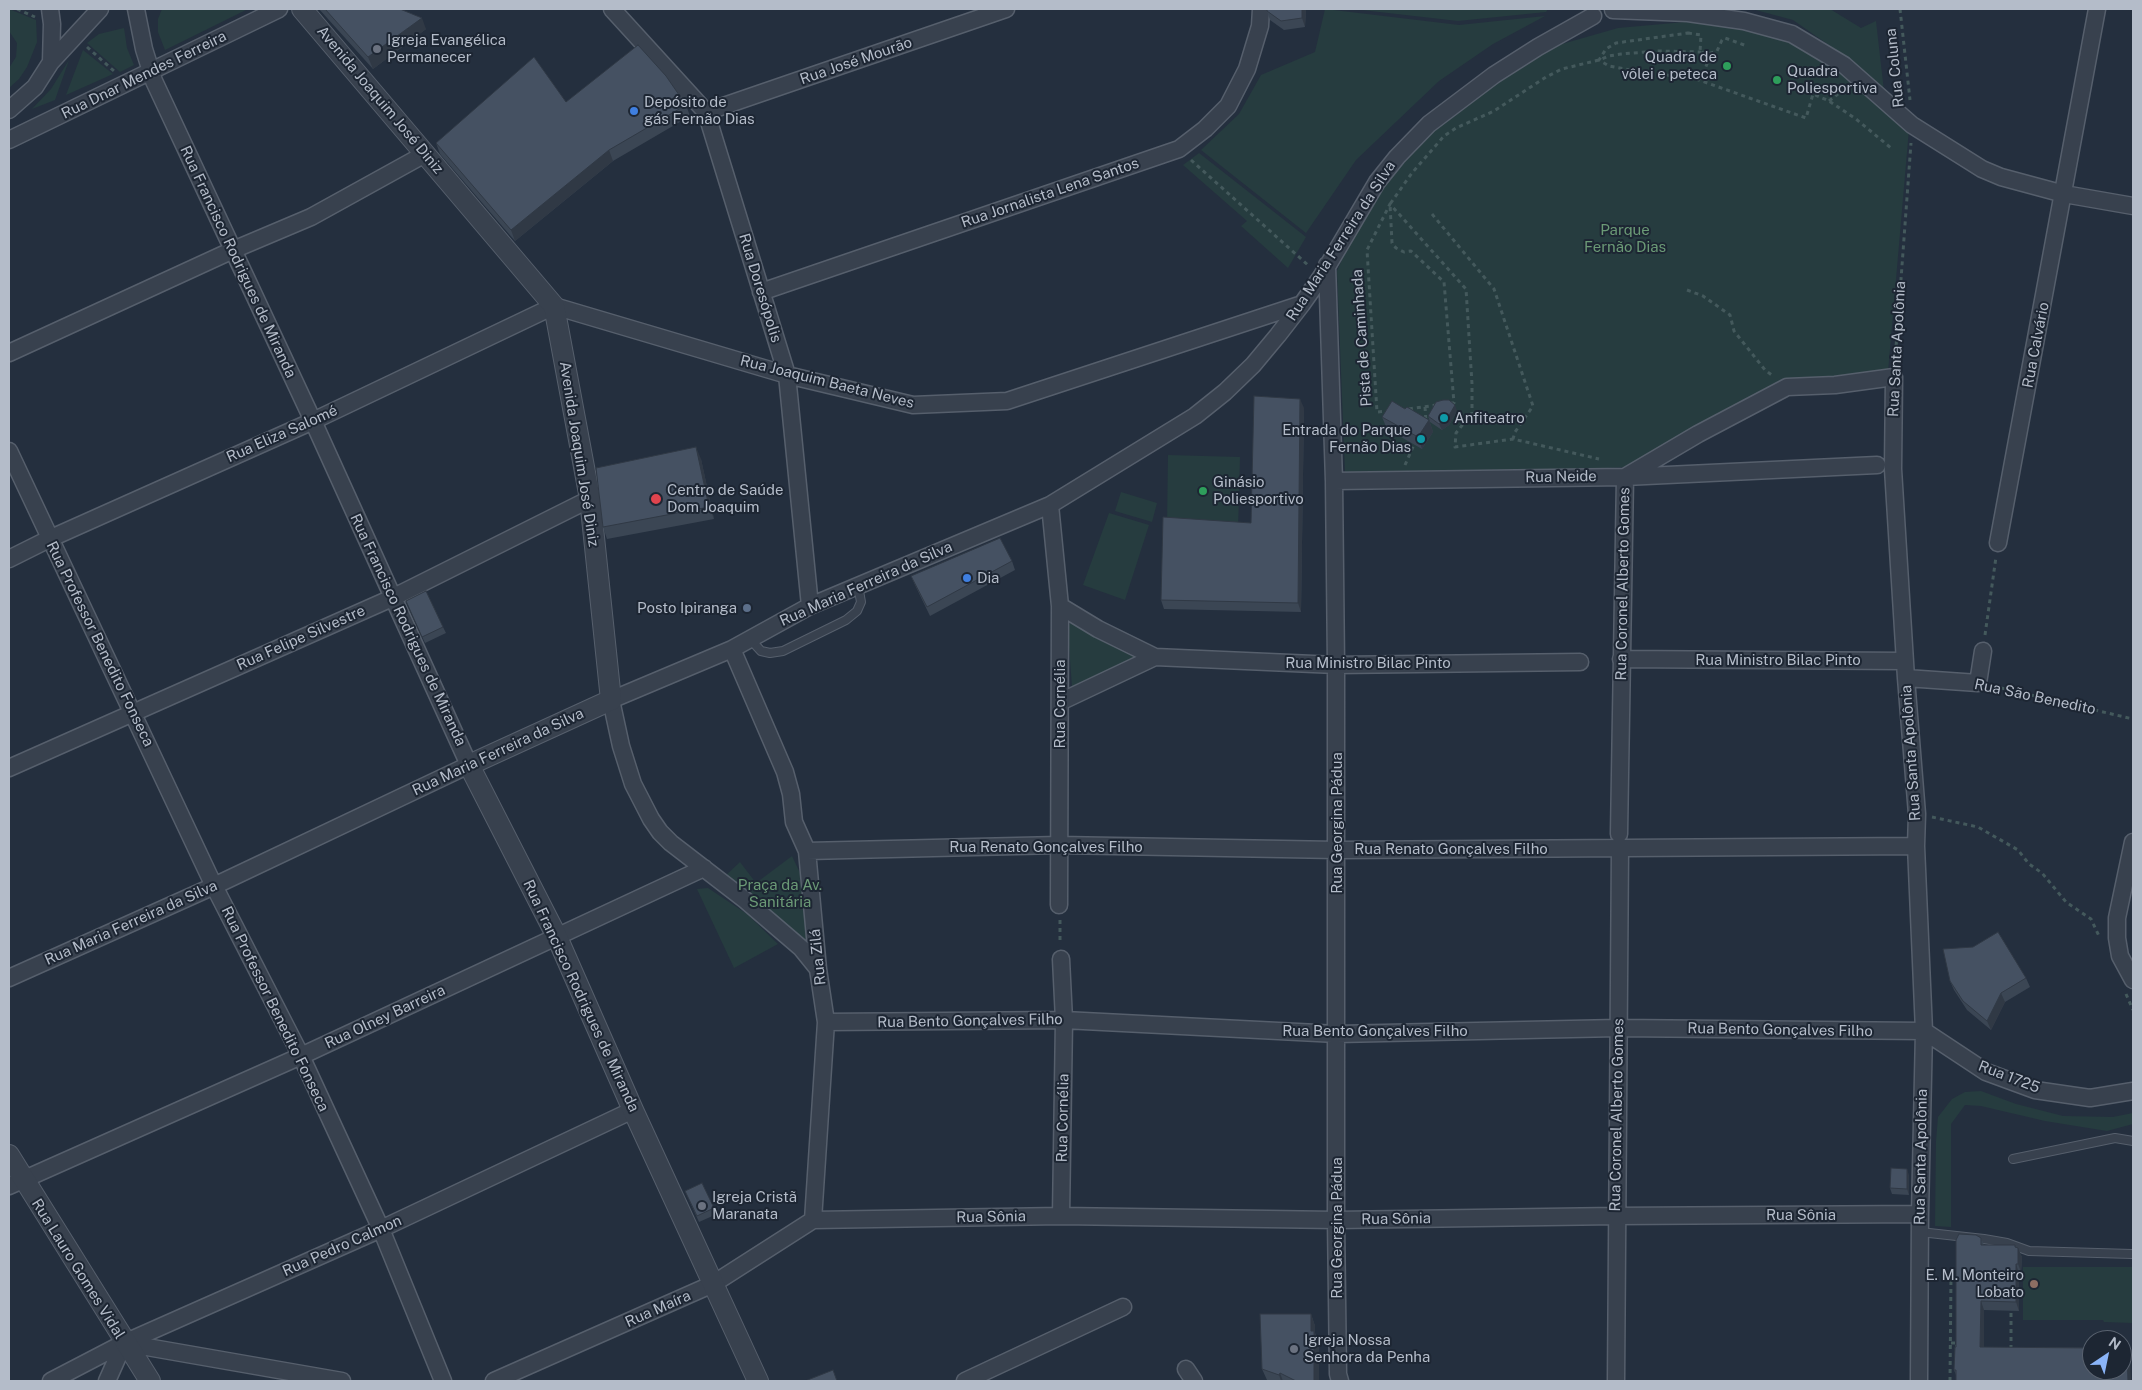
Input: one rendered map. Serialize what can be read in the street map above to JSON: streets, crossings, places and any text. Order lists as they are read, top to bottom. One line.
{"streets":{"street":["Rua José Mourão","Rua Dnar Mendes Ferreira","Avenida Joaquim José Diniz","Rua Jornalista Lena Santos","Rua Maria Ferreira da Silva","Rua Francisco Rodrigues de Miranda","Rua Doresópolis","Rua Calvário","Rua Santa Apolônia","Rua Joaquim Baeta Neves","Rua Eliza Salomé","Rua Neide","Rua Coronel Alberto Gomes","Rua Felipe Silvestre","Rua Professor Benedito Fonseca","Rua Ministro Bilac Pinto","Rua São Benedito","Rua Cornélia","Rua Georgina Pádua","Rua Renato Gonçalves Filho","Rua Zilá","Rua Olney Barreira","Rua Bento Gonçalves Filho","Rua 1725","Rua Sônia","Rua Pedro Calmon","Rua Lauro Gomes Vidal","Rua Maíra"],"path":["Rua Coluna","Pista de Caminhada"]},"crossings":[["Rua José Mourão","Rua Doresópolis"],["Rua Coluna","Rua Santa Apolônia"],["Rua Dnar Mendes Ferreira","Rua Francisco Rodrigues de Miranda"],["Avenida Joaquim José Diniz","Rua Maria Ferreira da Silva"],["Avenida Joaquim José Diniz","Rua Joaquim Baeta Neves"],["Avenida Joaquim José Diniz","Rua Eliza Salomé"],["Avenida Joaquim José Diniz","Rua Felipe Silvestre"],["Avenida Joaquim José Diniz","Rua Zilá"],["Avenida Joaquim José Diniz","Rua Olney Barreira"],["Rua Jornalista Lena Santos","Rua Doresópolis"],["Rua Maria Ferreira da Silva","Rua Francisco Rodrigues de Miranda"],["Rua Maria Ferreira da Silva","Rua Doresópolis"],["Rua Maria Ferreira da Silva","Rua Joaquim Baeta Neves"],["Rua Maria Ferreira da Silva","Rua Professor Benedito Fonseca"],["Rua Maria Ferreira da Silva","Rua Cornélia"],["Rua Maria Ferreira da Silva","Rua Georgina Pádua"],["Rua Maria Ferreira da Silva","Rua Zilá"],["Rua Francisco Rodrigues de Miranda","Rua Eliza Salomé"],["Rua Francisco Rodrigues de Miranda","Rua Felipe Silvestre"],["Rua Francisco Rodrigues de Miranda","Rua Olney Barreira"],["Rua Francisco Rodrigues de Miranda","Rua Pedro Calmon"],["Rua Francisco Rodrigues de Miranda","Rua Maíra"],["Rua Doresópolis","Rua Joaquim Baeta Neves"],["Rua Santa Apolônia","Rua Coronel Alberto Gomes"],["Rua Santa Apolônia","Rua Ministro Bilac Pinto"],["Rua Santa Apolônia","Rua São Benedito"],["Rua Santa Apolônia","Rua Renato Gonçalves Filho"],["Rua Santa Apolônia","Rua Bento Gonçalves Filho"],["Rua Santa Apolônia","Rua 1725"],["Rua Santa Apolônia","Rua Sônia"],["Rua Joaquim Baeta Neves","Rua Eliza Salomé"],["Rua Eliza Salomé","Rua Professor Benedito Fonseca"],["Rua Neide","Rua Coronel Alberto Gomes"],["Rua Neide","Rua Georgina Pádua"],["Rua Coronel Alberto Gomes","Rua Ministro Bilac Pinto"],["Rua Coronel Alberto Gomes","Rua Renato Gonçalves Filho"],["Rua Coronel Alberto Gomes","Rua Bento Gonçalves Filho"],["Rua Coronel Alberto Gomes","Rua Sônia"],["Rua Felipe Silvestre","Rua Professor Benedito Fonseca"],["Rua Professor Benedito Fonseca","Rua Olney Barreira"],["Rua Professor Benedito Fonseca","Rua Pedro Calmon"],["Rua Ministro Bilac Pinto","Rua Cornélia"],["Rua Ministro Bilac Pinto","Rua Georgina Pádua"],["Rua Cornélia","Rua Renato Gonçalves Filho"],["Rua Cornélia","Rua Bento Gonçalves Filho"],["Rua Cornélia","Rua Sônia"],["Rua Georgina Pádua","Rua Renato Gonçalves Filho"],["Rua Georgina Pádua","Rua Bento Gonçalves Filho"],["Rua Georgina Pádua","Rua Sônia"],["Rua Renato Gonçalves Filho","Rua Zilá"],["Rua Zilá","Rua Bento Gonçalves Filho"],["Rua Zilá","Rua Sônia"],["Rua Zilá","Rua Maíra"],["Rua Olney Barreira","Rua Lauro Gomes Vidal"],["Rua Bento Gonçalves Filho","Rua 1725"],["Rua Sônia","Rua Maíra"],["Rua Pedro Calmon","Rua Lauro Gomes Vidal"]],"parks":["Parque Fernão Dias","Praça da Av. Sanitária"],"places":["Igreja Evangélica Permanecer","Quadra de vôlei e peteca","Quadra Poliesportiva","Depósito de gás Fernão Dias","Anfiteatro","Entrada do Parque Fernão Dias","Ginásio Poliesportivo","Centro de Saúde Dom Joaquim","Dia","Posto Ipiranga","Igreja Cristã Maranata","E. M. Monteiro Lobato","Igreja Nossa Senhora da Penha"],"north":"top right"}
